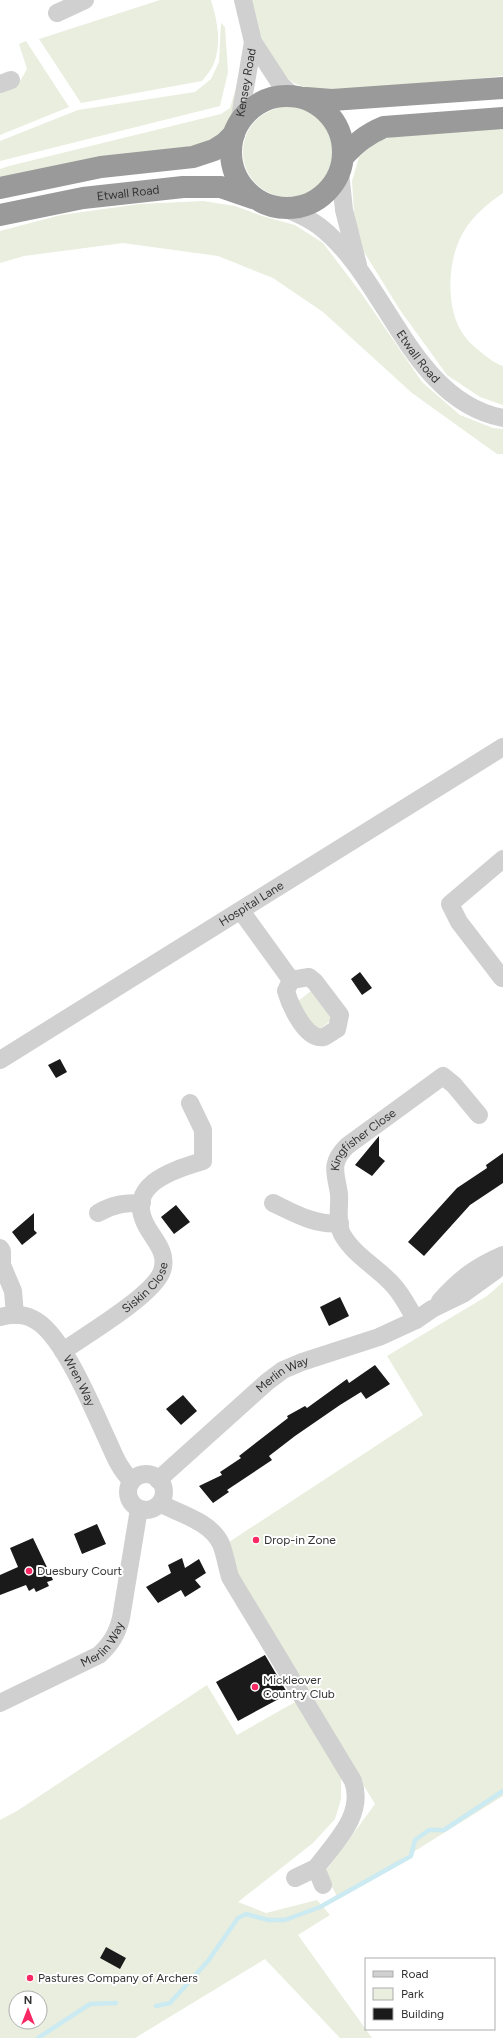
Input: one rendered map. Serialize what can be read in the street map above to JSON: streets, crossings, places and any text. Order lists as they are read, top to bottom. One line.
{"streets":{"highway":["Etwall Road"],"street":["Kensey Road","Hospital Lane","Kingfisher Close","Siskin Close","Merlin Way","Wren Way"]},"crossings":[["Kensey Road","Etwall Road"],["Kingfisher Close","Merlin Way"],["Siskin Close","Wren Way"],["Merlin Way","Wren Way"]],"places":["Drop-in Zone","Duesbury Court","Mickleover Country Club","Pastures Company of Archers"],"legend":["Road","Park","Building"],"north":"top"}
